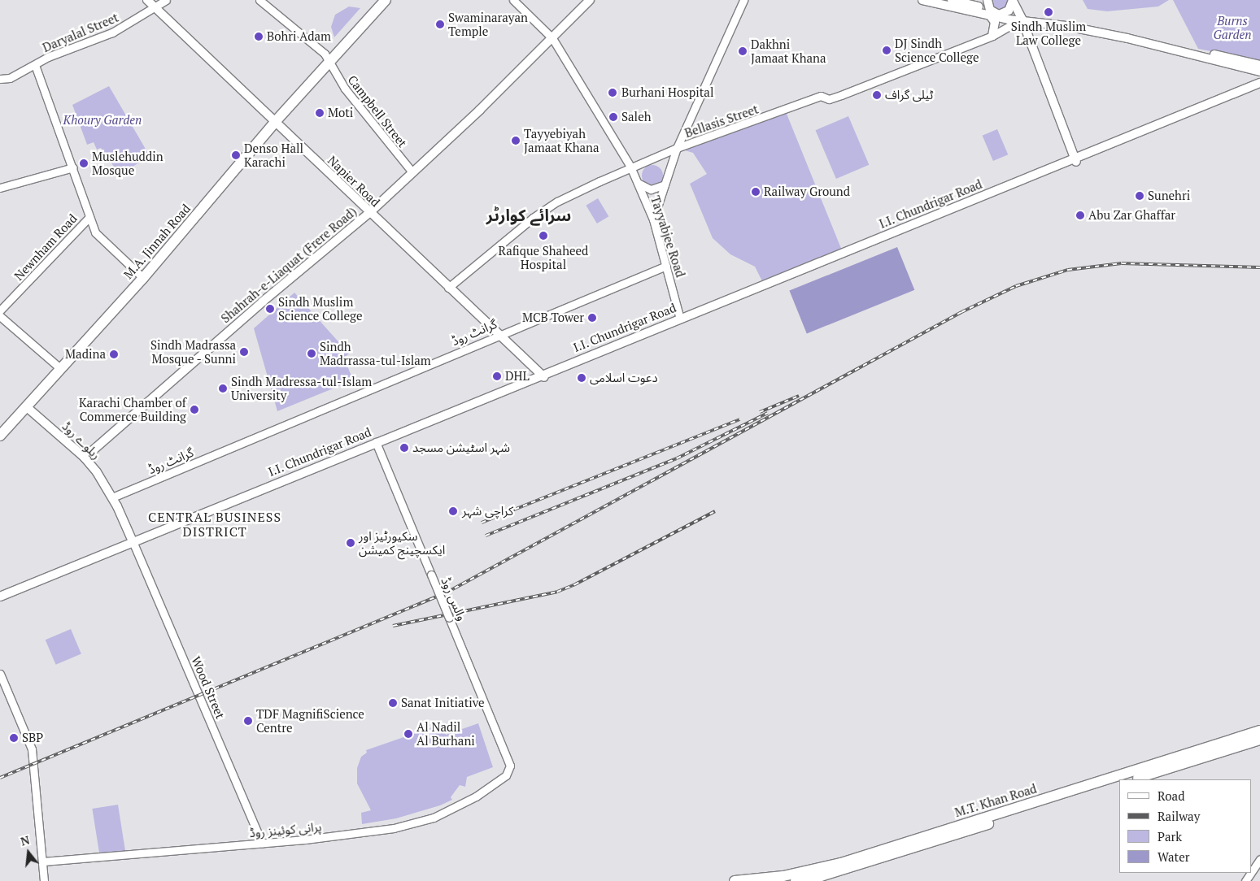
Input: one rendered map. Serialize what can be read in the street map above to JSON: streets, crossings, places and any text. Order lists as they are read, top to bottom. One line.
{"streets":{"highway":["M.A. Jinnah Road","M.T. Khan Road"],"main road":["Napier Road","I.I. Chundrigar Road","Shahrah-e-Liaquat (Frere Road)","ریلوے روڈ"],"street":["Daryalal Street","Campbell Street","Bellasis Street","Tayyabjee Road","Newnham Road","گرانٹ روڈ","والس روڈ","Wood Street","پرانی کوئینز روڈ"]},"crossings":[["Daryalal Street","Napier Road"],["Campbell Street","M.A. Jinnah Road"],["Campbell Street","Shahrah-e-Liaquat (Frere Road)"],["Bellasis Street","Napier Road"],["Bellasis Street","Tayyabjee Road"],["Napier Road","I.I. Chundrigar Road"],["Napier Road","M.A. Jinnah Road"],["Napier Road","Shahrah-e-Liaquat (Frere Road)"],["Napier Road","گرانٹ روڈ"],["I.I. Chundrigar Road","Tayyabjee Road"],["I.I. Chundrigar Road","ریلوے روڈ"],["I.I. Chundrigar Road","والس روڈ"],["I.I. Chundrigar Road","Wood Street"],["Tayyabjee Road","Shahrah-e-Liaquat (Frere Road)"],["Tayyabjee Road","گرانٹ روڈ"],["M.A. Jinnah Road","ریلوے روڈ"],["Shahrah-e-Liaquat (Frere Road)","ریلوے روڈ"],["گرانٹ روڈ","ریلوے روڈ"],["ریلوے روڈ","Wood Street"],["والس روڈ","پرانی کوئینز روڈ"],["Wood Street","پرانی کوئینز روڈ"]],"districts":["سرائے کوارٹر","CENTRAL BUSINESS DISTRICT"],"parks":["Burns Garden","Khoury Garden"],"places":["Sindh Muslim Law College","Swaminarayan Temple","Bohri Adam","DJ Sindh Science College","Dakhni Jamaat Khana","Burhani Hospital","ٹیلی گراف","Moti","Saleh","Tayyebiyah Jamaat Khana","Denso Hall Karachi","Muslehuddin Mosque","Railway Ground","Sunehri","Abu Zar Ghaffar","Rafique Shaheed Hospital","Sindh Muslim Science College","MCB Tower","Sindh Madrassa Mosque - Sunni","Sindh Madrrassa-tul-Islam","Madina","DHL","دعوت اسلامی","Sindh Madressa-tul-Islam University","Karachi Chamber of Commerce Building","شہر اسٹیشن مسجد","کراچی شہر","سکیورٹیز اور ایکسچینج کمیشن","Sanat Initiative","TDF MagnifiScience Centre","Al Nadil Al Burhani","SBP"],"legend":["Road","Railway","Park","Water"],"north":"top"}
